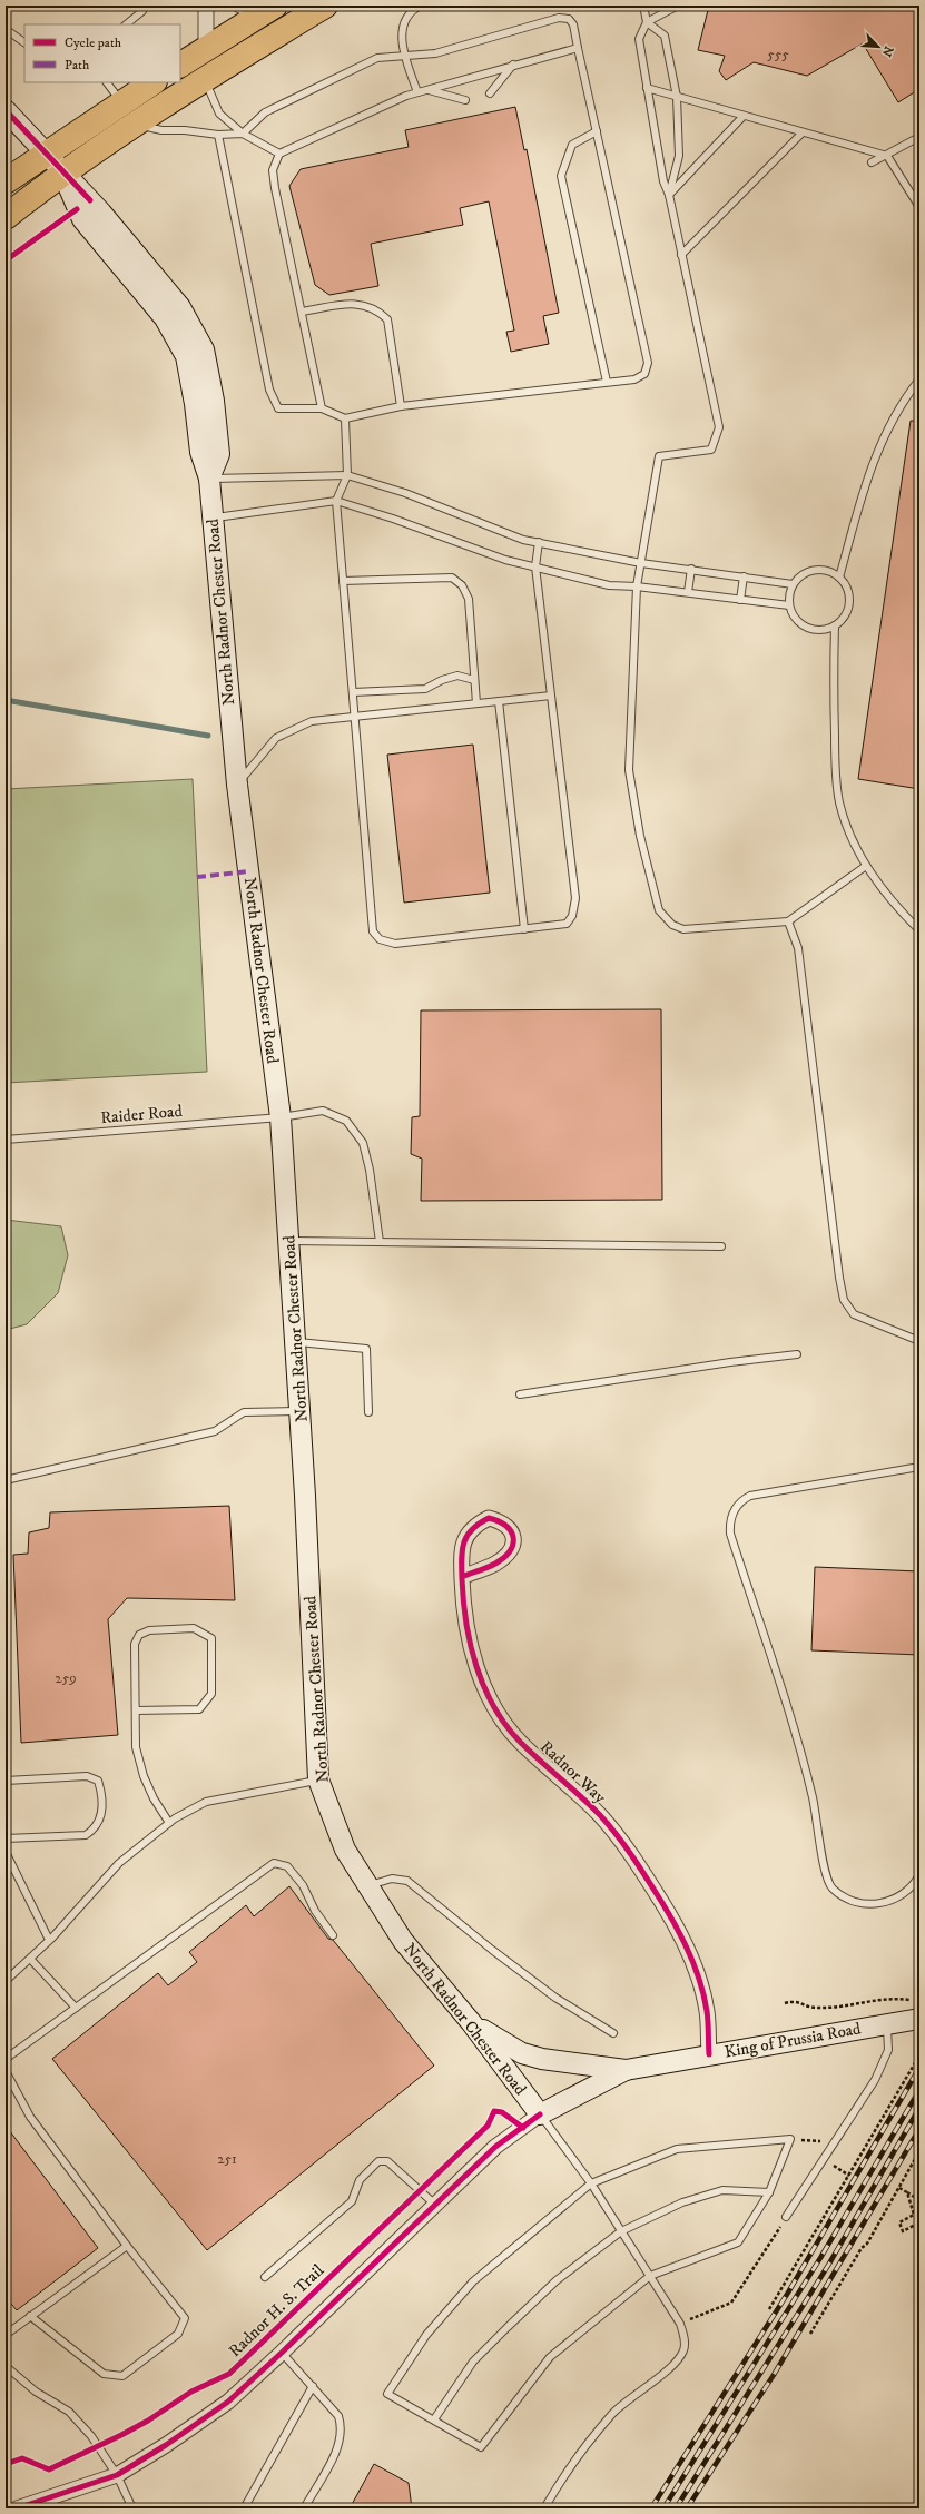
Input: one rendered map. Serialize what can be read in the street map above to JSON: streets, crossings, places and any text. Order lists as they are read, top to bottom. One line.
{"streets":{"main road":["North Radnor Chester Road","King of Prussia Road"],"street":["Radnor Way"],"lane":["Raider Road"],"cycle path":["Radnor H. S. Trail"]},"crossings":[["North Radnor Chester Road","Raider Road"],["North Radnor Chester Road","King of Prussia Road"],["Radnor Way","King of Prussia Road"]],"house_numbers":["555","259","251"],"legend":["Cycle path","Path"],"north":"bottom right"}
